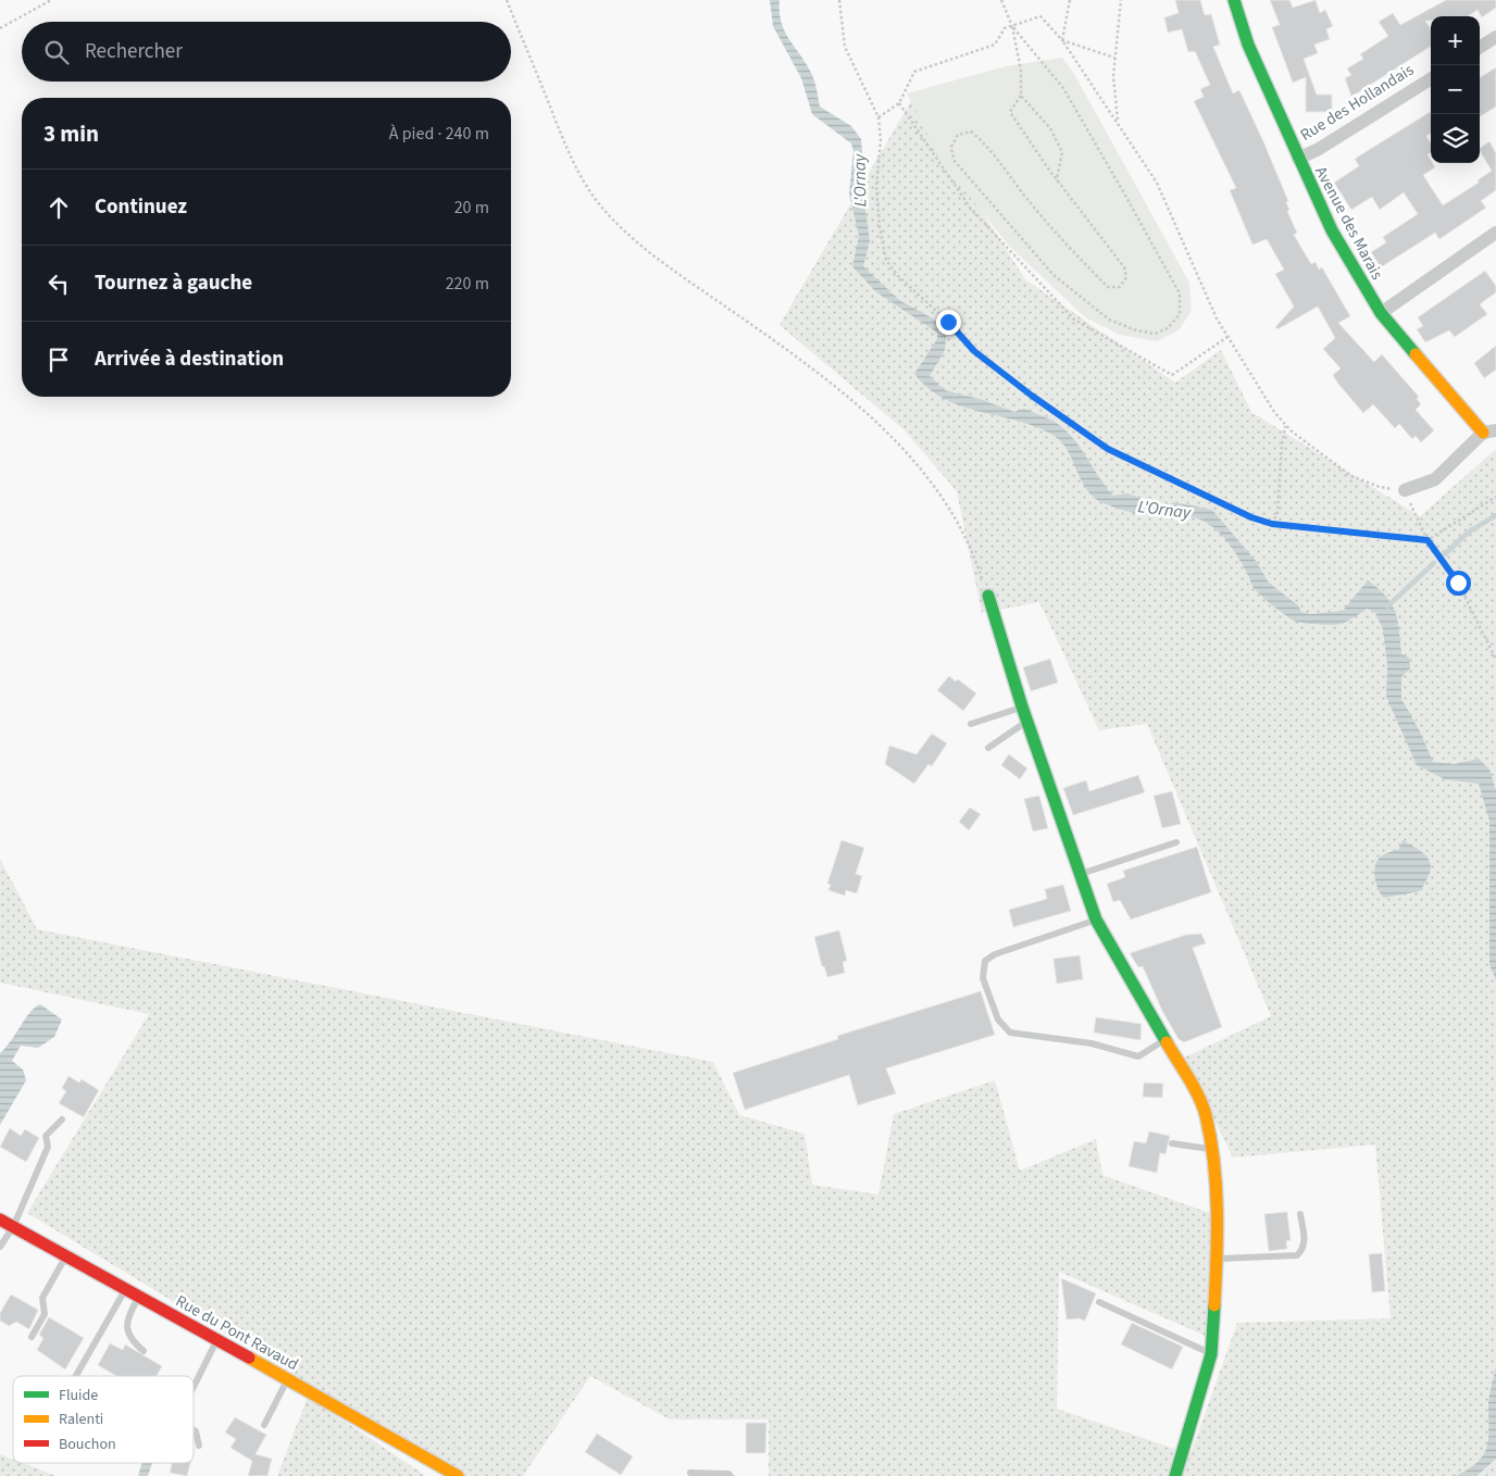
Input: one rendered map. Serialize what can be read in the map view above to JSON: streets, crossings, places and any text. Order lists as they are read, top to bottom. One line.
{"streets":{"street":["Rue des Hollandais","Avenue des Marais","Rue du Pont Ravaud"]},"crossings":[["Rue des Hollandais","Avenue des Marais"]],"water":["L'Ornay"],"legend":["Fluide","Ralenti","Bouchon"],"page":{"map_buttons":["+","−"],"search":"Rechercher","heading":["3 min","À pied · 240 m"],"list":[["Continuez","20 m"],["Tournez à gauche","220 m"],"Arrivée à destination"]}}
